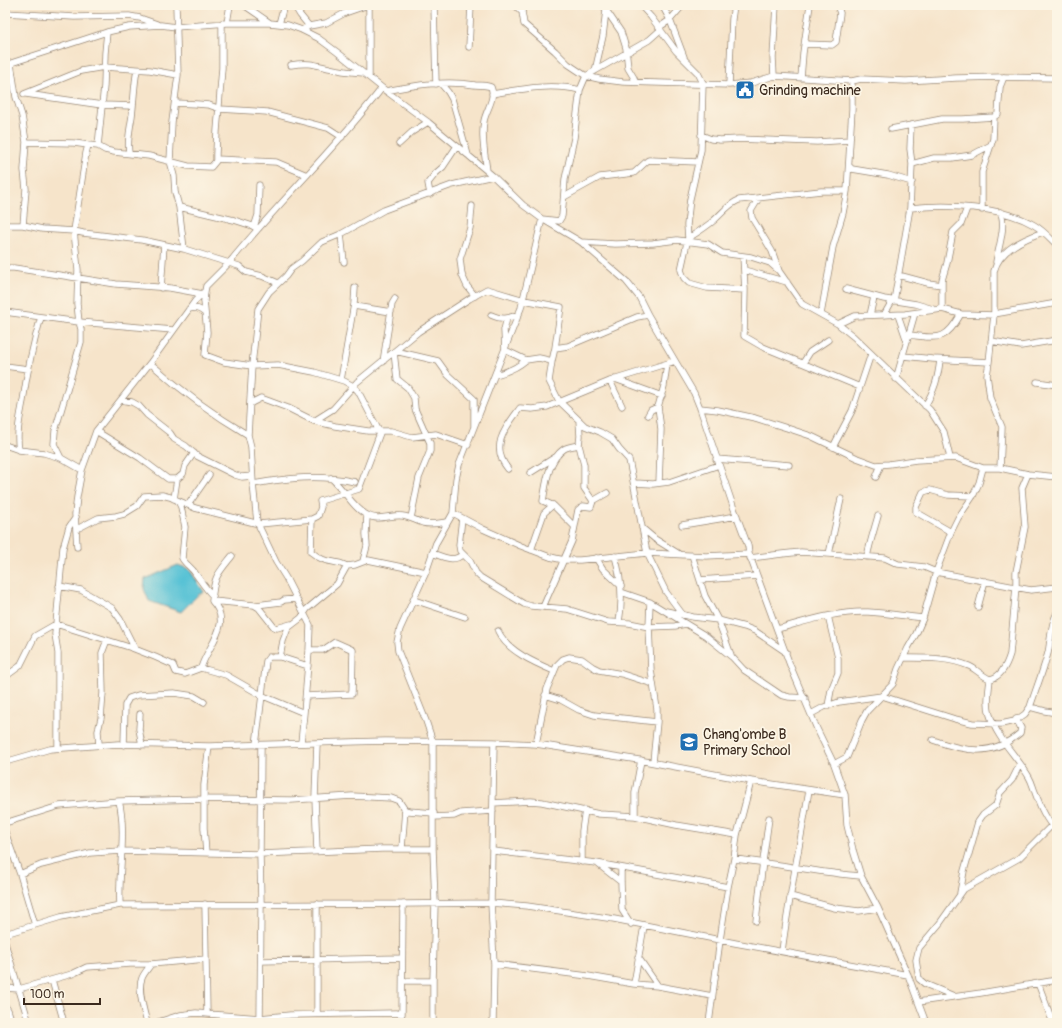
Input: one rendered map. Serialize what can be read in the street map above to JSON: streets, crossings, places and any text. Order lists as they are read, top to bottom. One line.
{"places":{"public building":["Grinding machine"],"school or university":["Chang'ombe B Primary School"]},"scale_bar":"100 m"}
